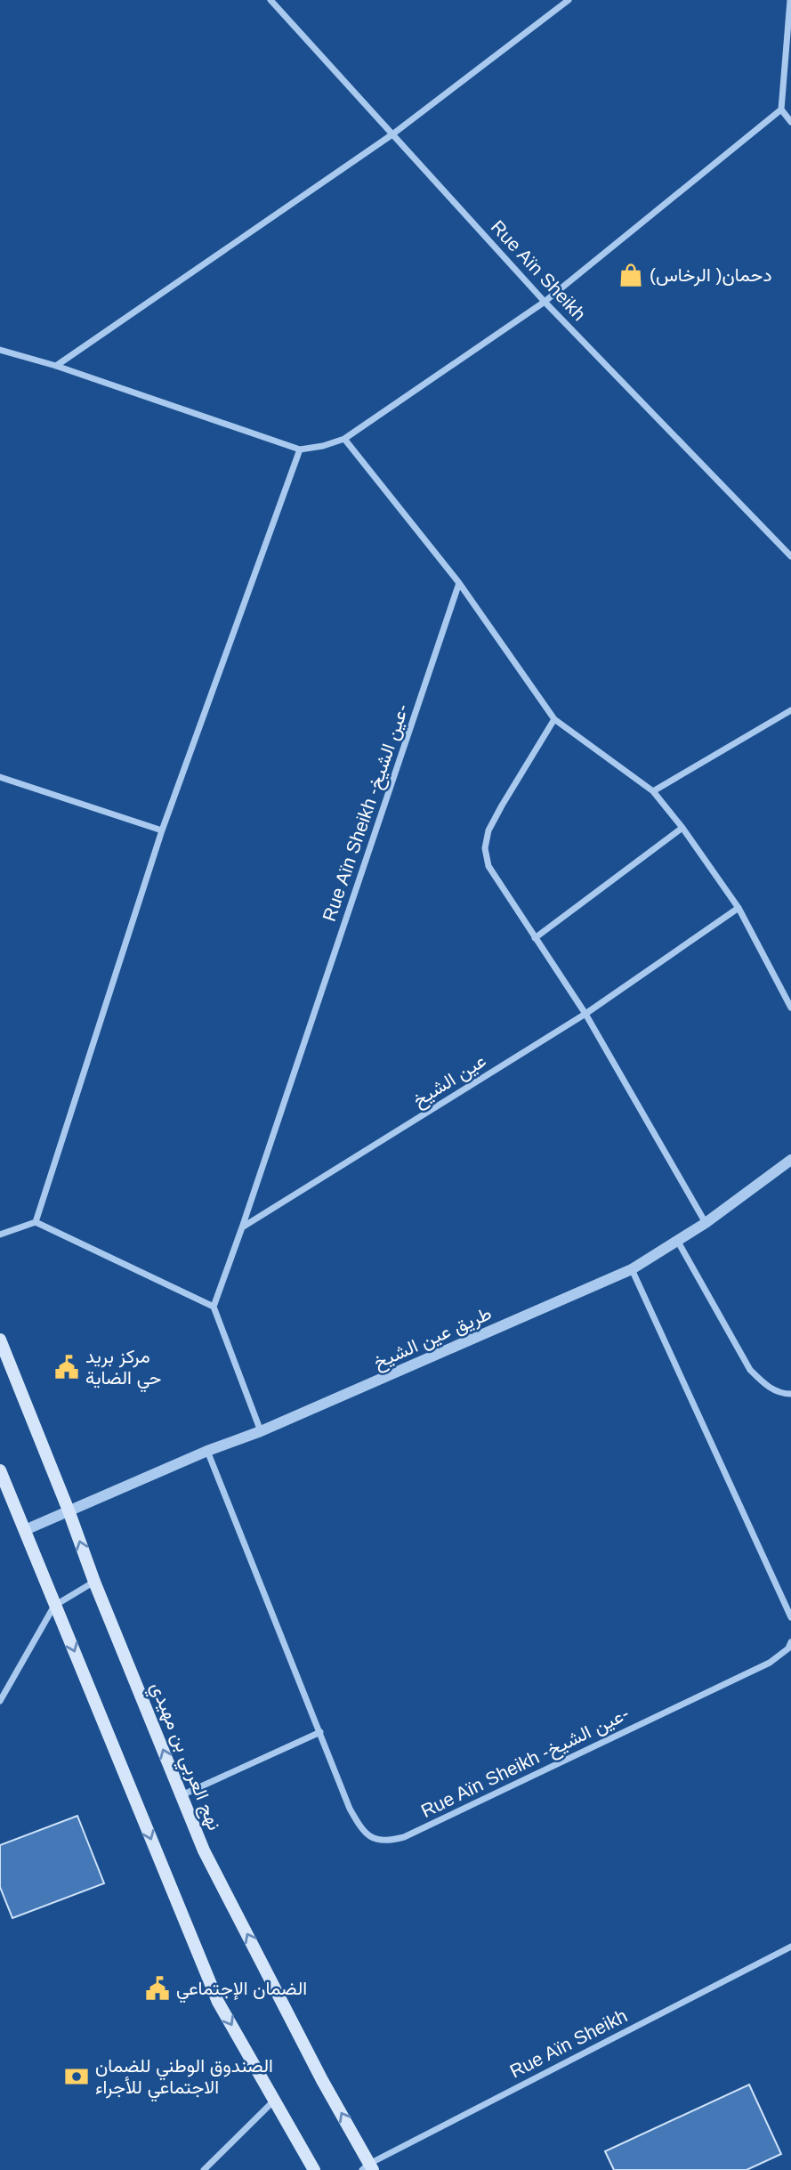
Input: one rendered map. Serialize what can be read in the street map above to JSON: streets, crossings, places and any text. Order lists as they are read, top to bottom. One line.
{"streets":{"main road":["نهج العربي بن مهيدي"],"street":["Rue Aïn Sheikh","Rue Aïn Sheikh -عين الشيخ-","عين الشيخ","طريق عين الشيخ"]},"crossings":[["Rue Aïn Sheikh","نهج العربي بن مهيدي"],["Rue Aïn Sheikh -عين الشيخ-","عين الشيخ"],["Rue Aïn Sheikh -عين الشيخ-","طريق عين الشيخ"],["طريق عين الشيخ","نهج العربي بن مهيدي"]],"places":{"shop":["دحمان( الرخاس)"],"public building":["مركز بريد حي الضاية","الضمان الإجتماعي"],"bank":["الصندوق الوطني للضمان الاجتماعي للأجراء"]}}
